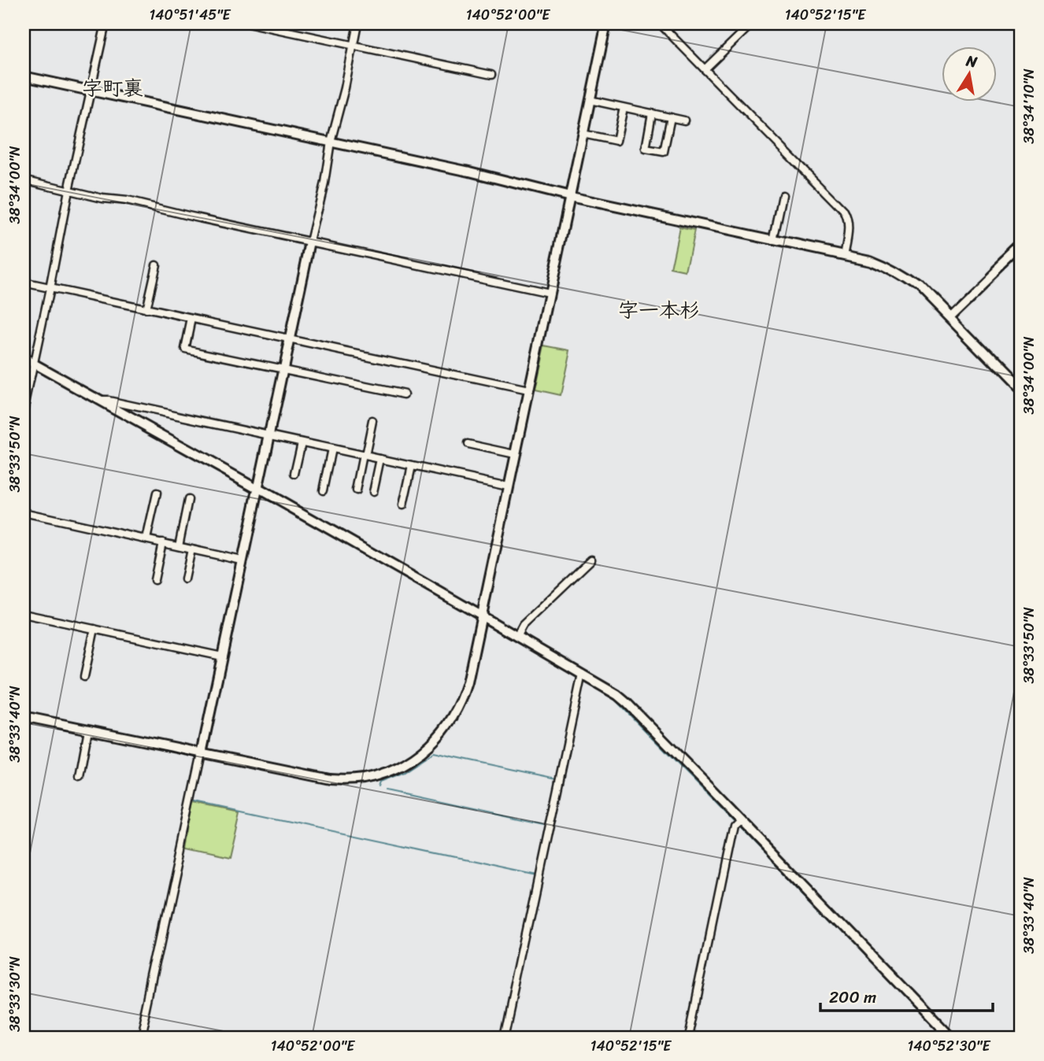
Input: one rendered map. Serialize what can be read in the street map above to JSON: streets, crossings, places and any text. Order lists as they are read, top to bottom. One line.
{"districts":["字町裏","字一本杉"],"scale_bar":"200 m","north":"top","coordinates":["140°51'45\"E","140°52'00\"E","140°52'15\"E","38°34'10\"N","38°34'00\"N","38°33'50\"N","38°33'40\"N","38°33'30\"N","140°52'30\"E"]}
